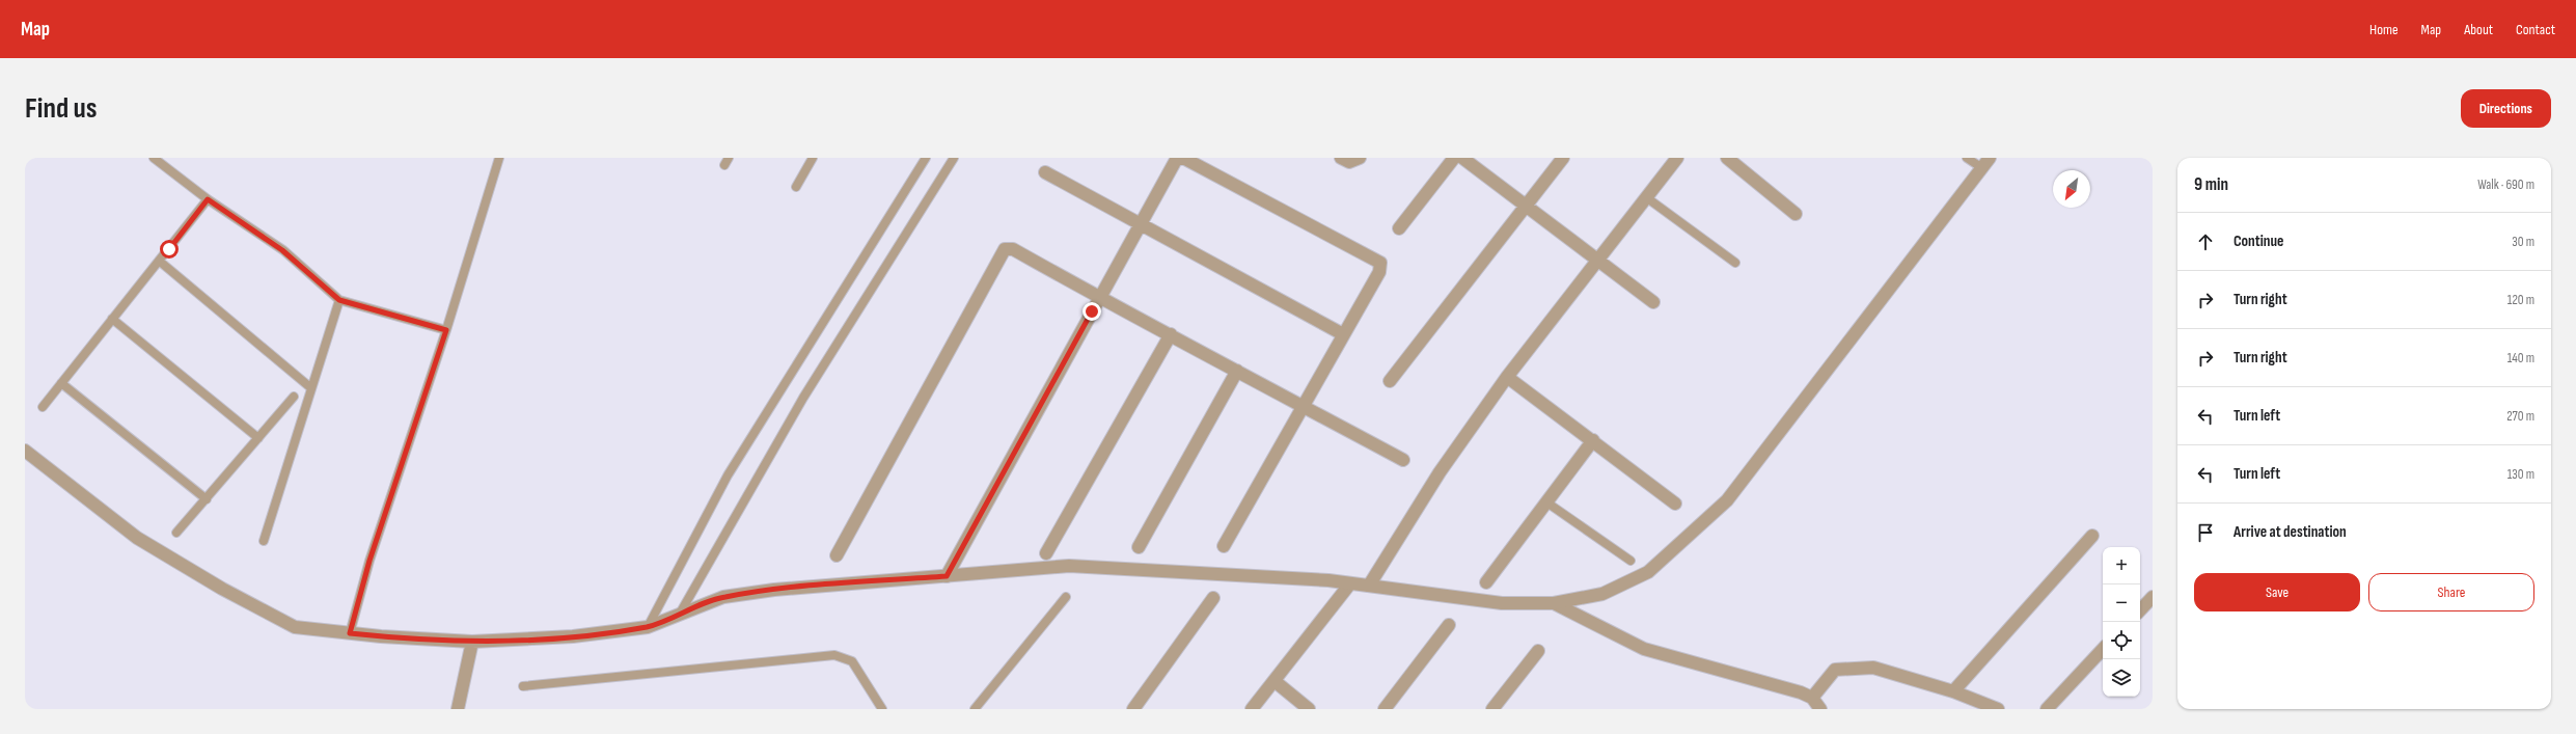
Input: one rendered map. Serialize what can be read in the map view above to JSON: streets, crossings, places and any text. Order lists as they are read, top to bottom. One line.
{"north":"bottom left","page":{"header":"Map","nav":["Home","Map","About","Contact"],"buttons":["Directions",["Save","Share"]],"title":"Find us","heading":["9 min","Walk · 690 m"],"list":[["Continue","30 m"],["Turn right","120 m"],["Turn right","140 m"],["Turn left","270 m"],["Turn left","130 m"],"Arrive at destination"],"map_buttons":["+","−"]}}
